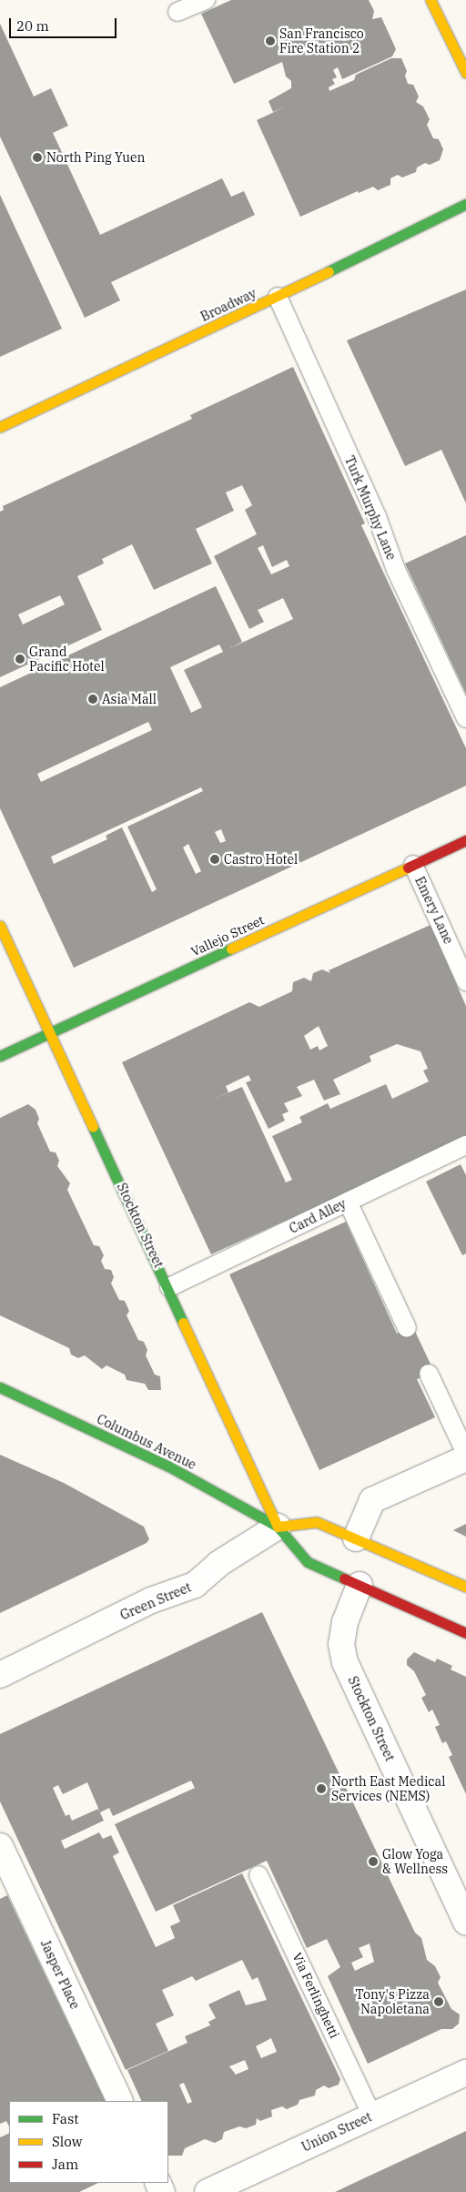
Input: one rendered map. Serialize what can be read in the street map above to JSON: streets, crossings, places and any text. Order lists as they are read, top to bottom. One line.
{"streets":{"street":["Broadway","Vallejo Street","Stockton Street","Columbus Avenue","Green Street","Jasper Place","Union Street"],"lane":["Turk Murphy Lane","Emery Lane","Card Alley","Via Ferlinghetti"]},"crossings":[["Broadway","Turk Murphy Lane"],["Emery Lane","Vallejo Street"],["Vallejo Street","Stockton Street"],["Card Alley","Stockton Street"],["Stockton Street","Columbus Avenue"],["Stockton Street","Green Street"],["Columbus Avenue","Green Street"],["Via Ferlinghetti","Union Street"]],"places":["San Francisco Fire Station 2","North Ping Yuen","Grand Pacific Hotel","Asia Mall","Castro Hotel","North East Medical Services (NEMS)","Glow Yoga & Wellness","Tony's Pizza Napoletana"],"legend":["Fast","Slow","Jam"],"scale_bar":"20 m"}
